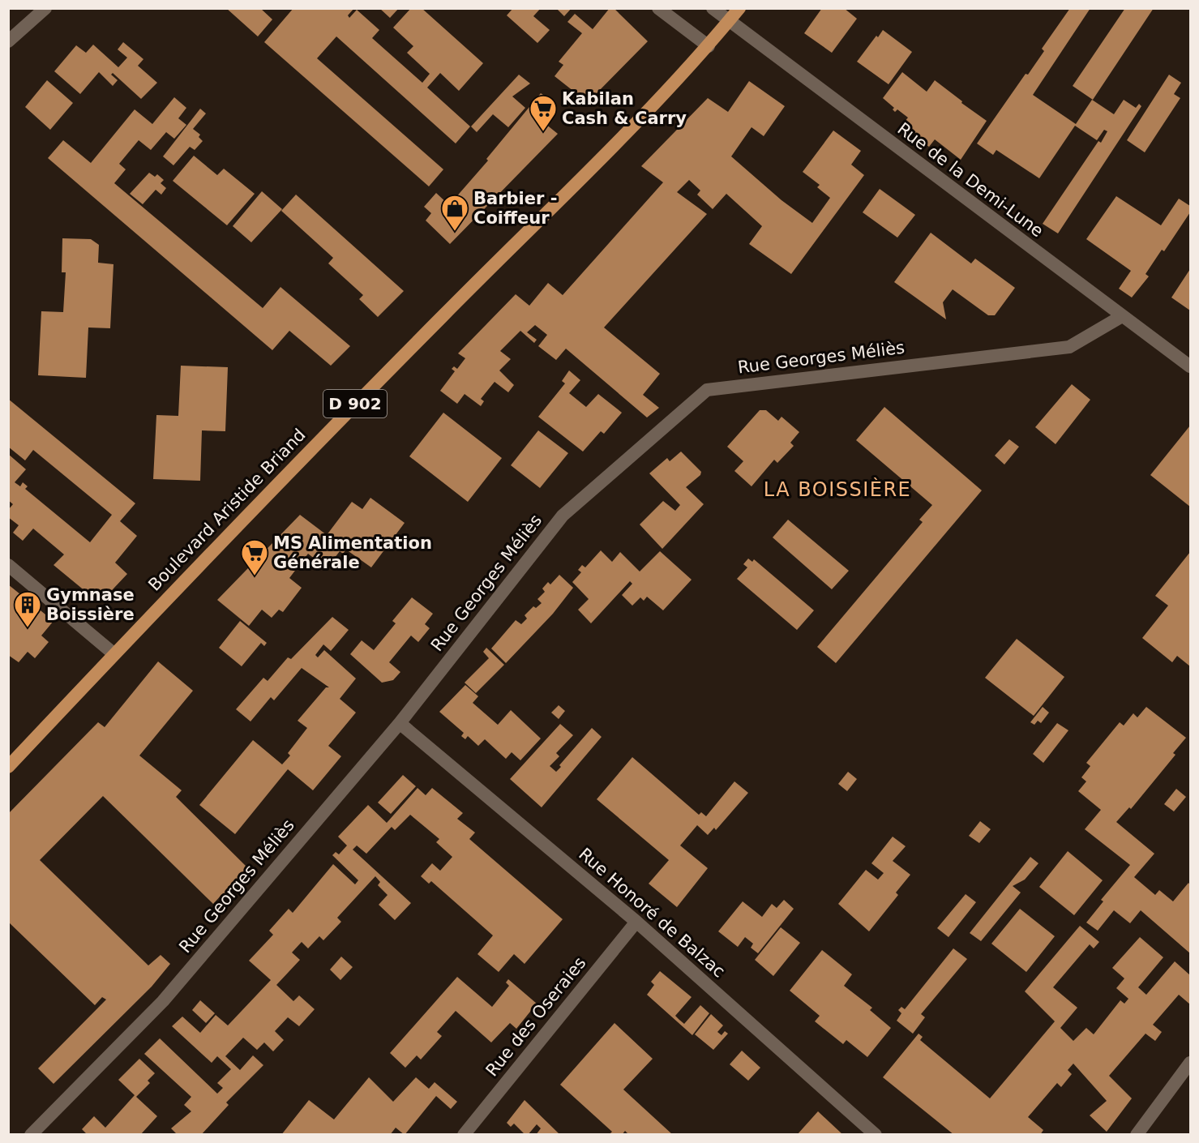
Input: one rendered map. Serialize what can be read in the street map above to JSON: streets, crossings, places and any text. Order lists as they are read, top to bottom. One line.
{"streets":{"main road":["D 902","Boulevard Aristide Briand"],"street":["Rue de la Demi-Lune","Rue Georges Méliès","Rue Honoré de Balzac","Rue des Oseraies"]},"crossings":[["Rue de la Demi-Lune","Rue Georges Méliès"],["Rue de la Demi-Lune","Boulevard Aristide Briand"],["Rue Georges Méliès","Rue Honoré de Balzac"],["Rue Honoré de Balzac","Rue des Oseraies"]],"districts":["LA BOISSIÈRE"],"places":{"supermarket":["Kabilan Cash & Carry","MS Alimentation Générale"],"shop":["Barbier - Coiffeur"],"building":["Gymnase Boissière"]}}
